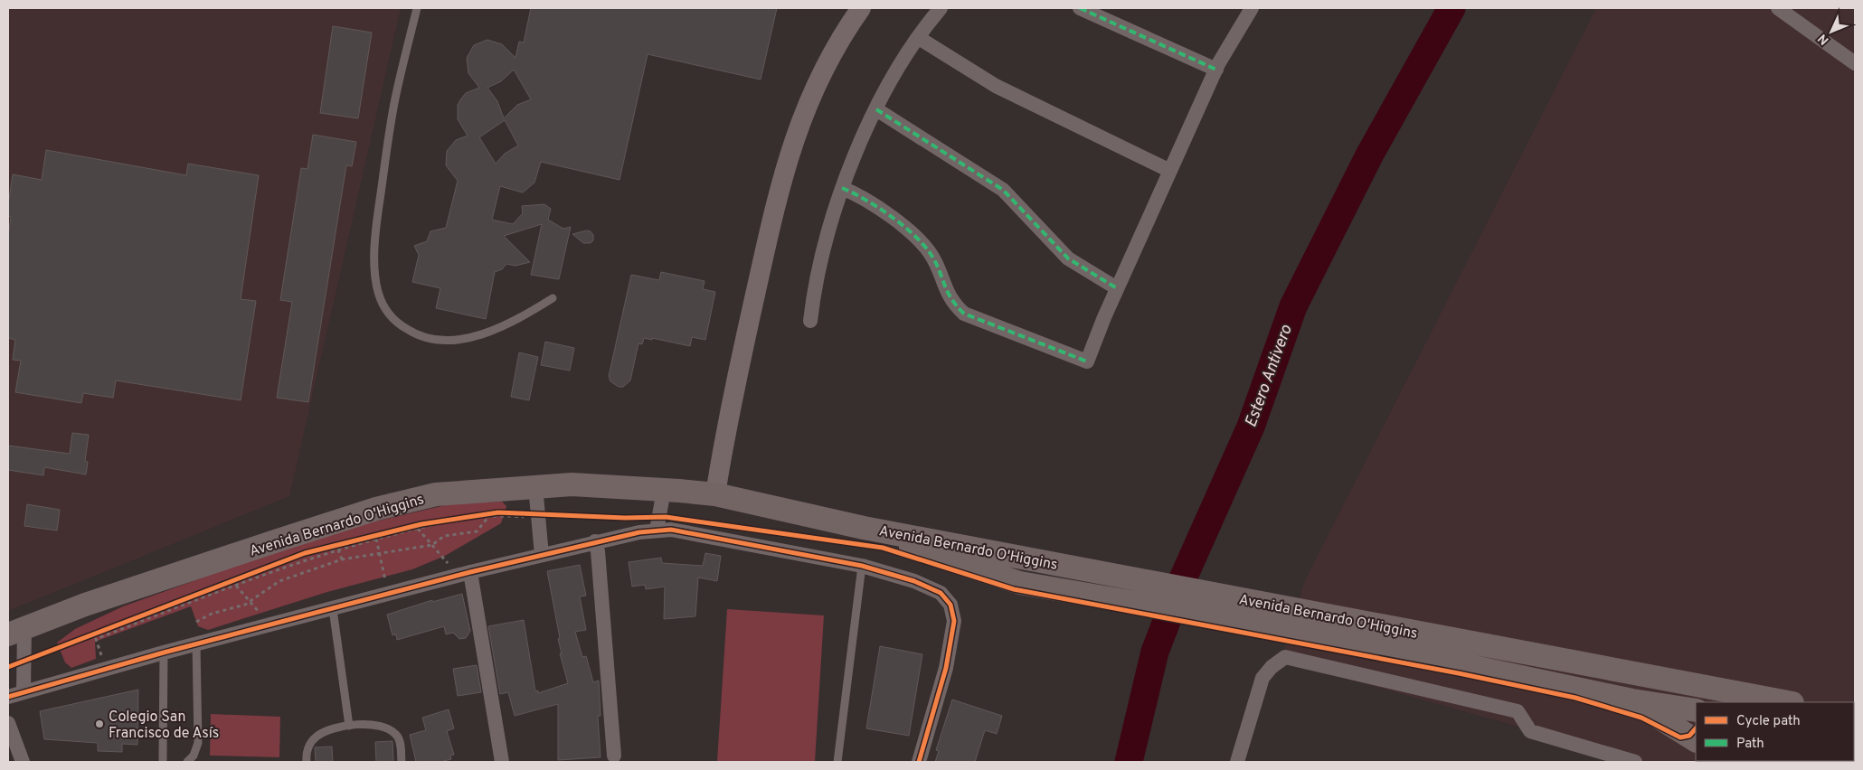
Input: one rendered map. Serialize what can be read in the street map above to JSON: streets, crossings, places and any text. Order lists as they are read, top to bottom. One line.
{"streets":{"main road":["Avenida Bernardo O'Higgins"]},"water":["Estero Antivero"],"places":["Colegio San Francisco de Asís"],"legend":["Cycle path","Path"],"north":"bottom left"}
